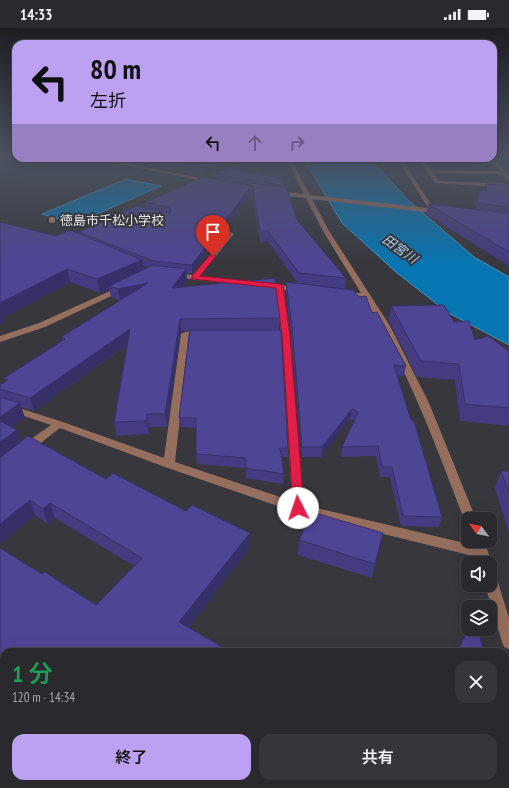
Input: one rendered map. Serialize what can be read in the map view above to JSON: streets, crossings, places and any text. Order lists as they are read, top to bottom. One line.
{"water":["田宮川"],"places":["徳島市千松小学校"],"north":"top left","page":{"status":"14:33","turn":["80 m","左折"],"heading":["1 分","120 m · 14:34"],"buttons":["終了","共有"]}}
